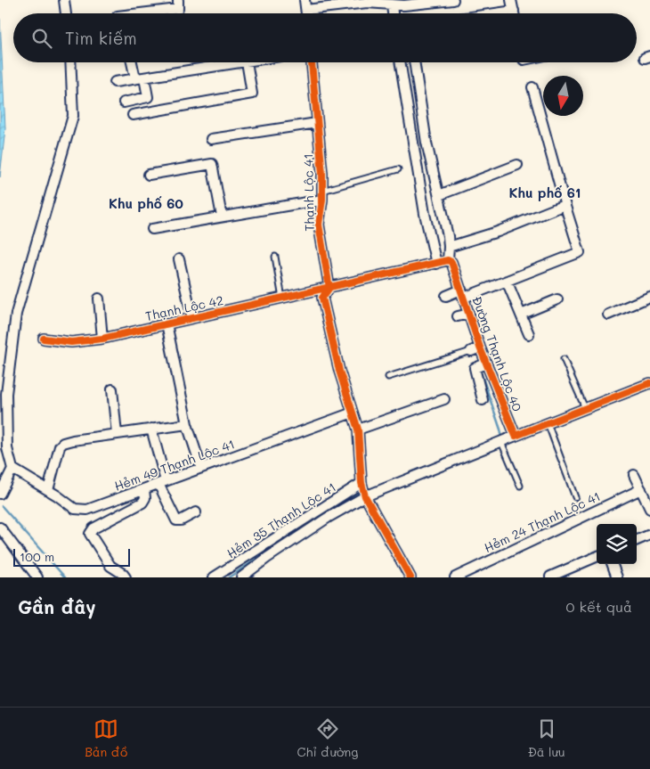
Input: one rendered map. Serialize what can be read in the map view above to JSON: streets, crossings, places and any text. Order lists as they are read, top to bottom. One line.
{"streets":{"street":["Thạnh Lộc 41","Thạnh Lộc 42","Đường Thạnh Lộc 40","Hẻm 49 Thạnh Lộc 41","Hẻm 35 Thạnh Lộc 41","Hẻm 24 Thạnh Lộc 41"]},"crossings":[["Thạnh Lộc 41","Thạnh Lộc 42"],["Thạnh Lộc 41","Hẻm 49 Thạnh Lộc 41"],["Thạnh Lộc 41","Hẻm 35 Thạnh Lộc 41"]],"districts":["Khu phố 61","Khu phố 60"],"scale_bar":"100 m","north":"bottom","page":{"search":"Tìm kiếm","scale":"100 m","heading":["Gần đây","0 kết quả"],"nav":["Bản đồ","Chỉ đường","Đã lưu"]}}
